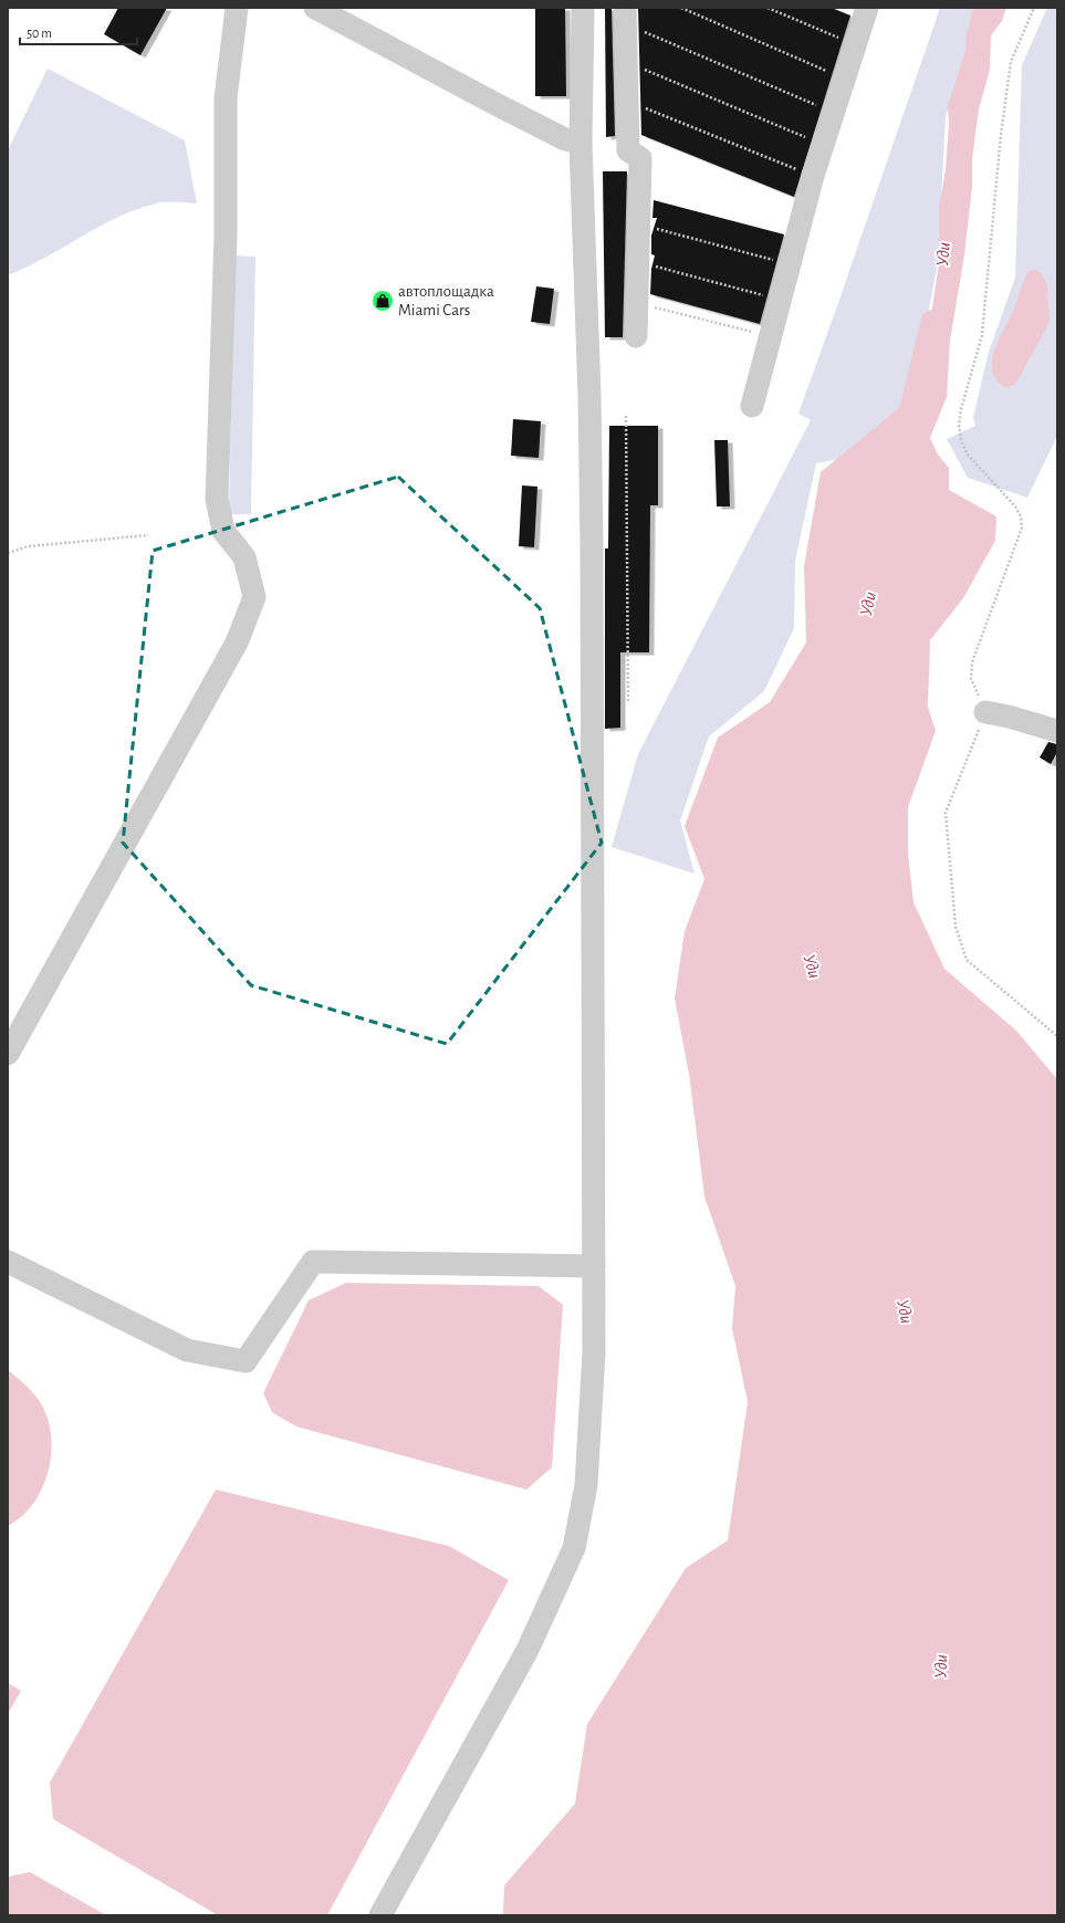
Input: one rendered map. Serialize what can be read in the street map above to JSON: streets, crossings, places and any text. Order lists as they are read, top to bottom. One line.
{"water":["Уди"],"places":{"shop":["автоплощадка Miami Cars"]},"scale_bar":"50 m"}
